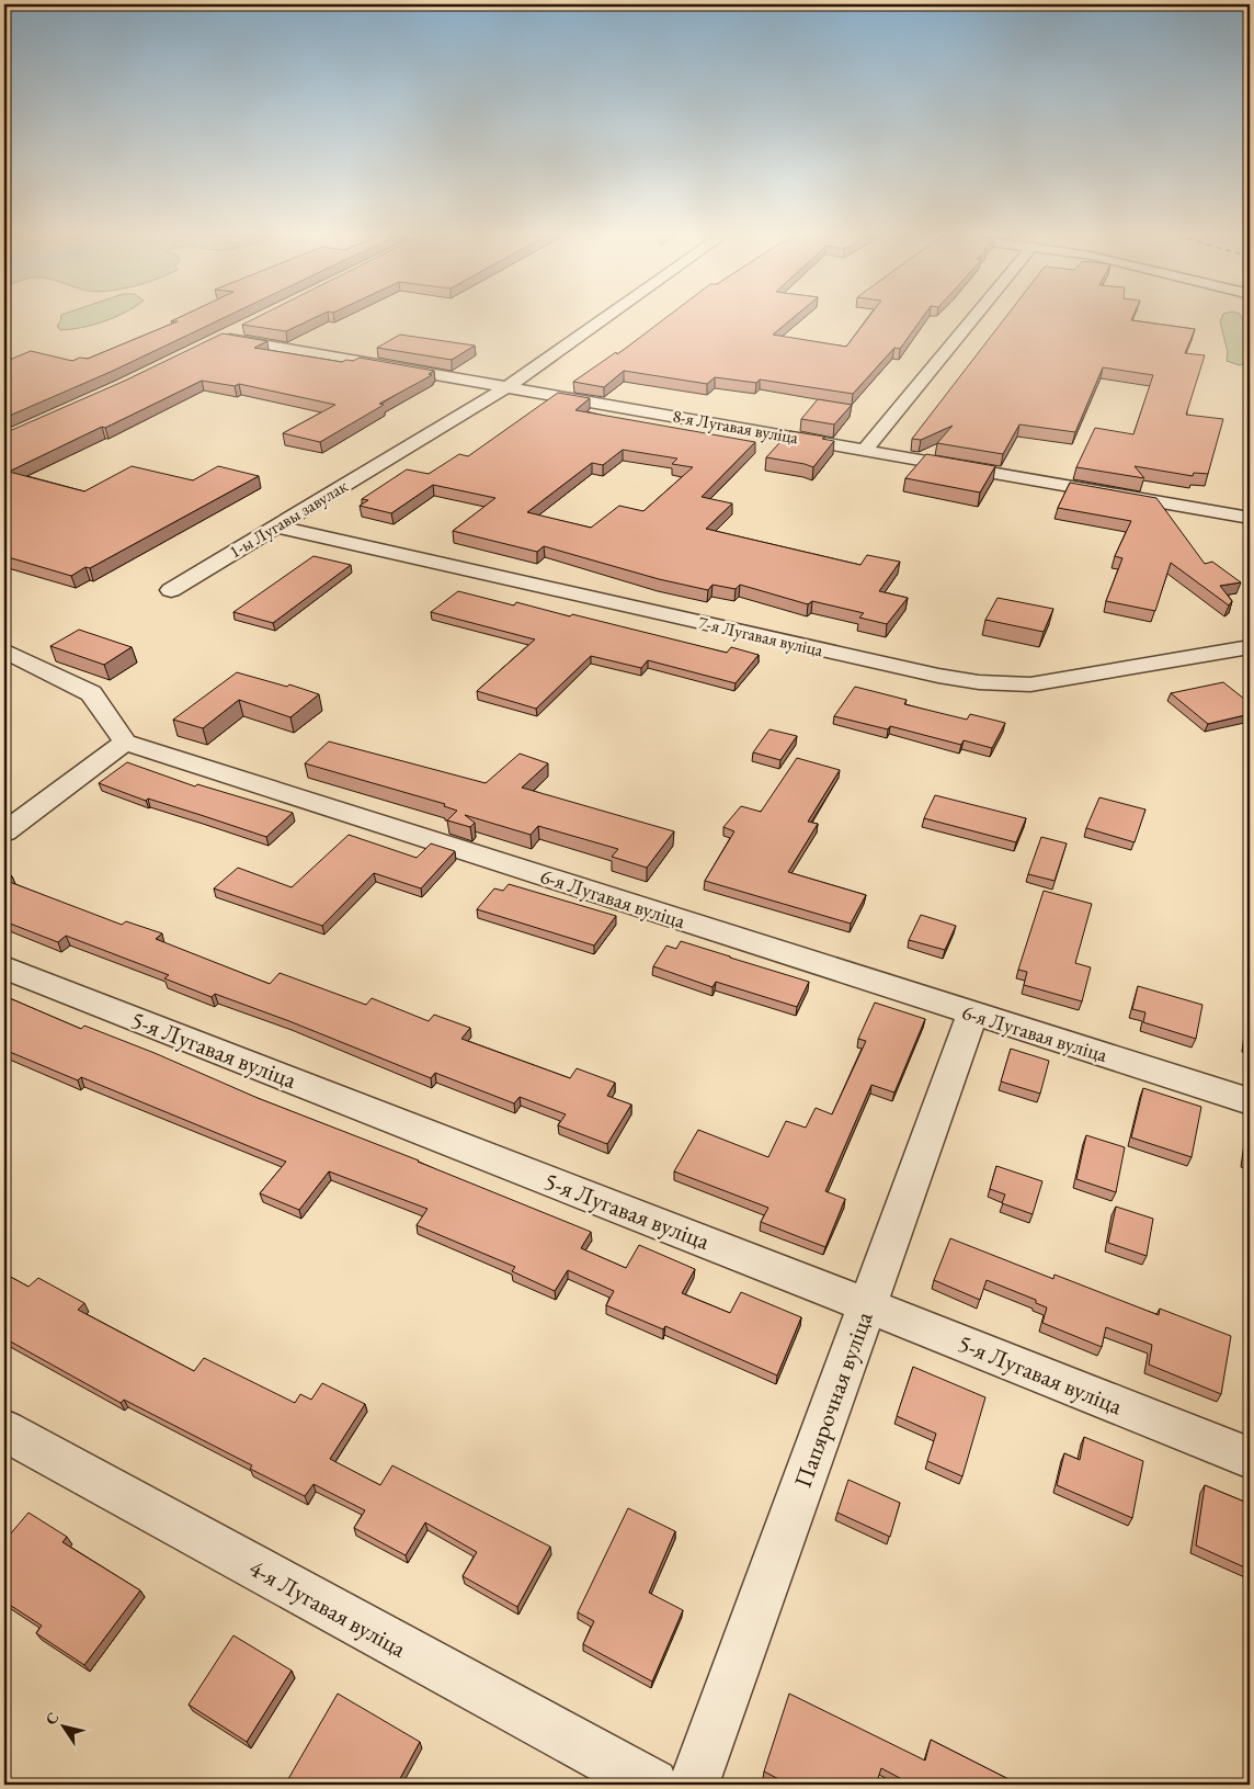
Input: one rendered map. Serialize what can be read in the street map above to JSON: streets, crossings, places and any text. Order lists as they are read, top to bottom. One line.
{"streets":{"street":["8-я Лугавая вуліца","1-ы Лугавы завулак","7-я Лугавая вуліца","6-я Лугавая вуліца","5-я Лугавая вуліца","Папярочная вуліца","4-я Лугавая вуліца"]},"crossings":[["8-я Лугавая вуліца","1-ы Лугавы завулак"],["1-ы Лугавы завулак","7-я Лугавая вуліца"],["6-я Лугавая вуліца","Папярочная вуліца"],["5-я Лугавая вуліца","Папярочная вуліца"]],"north":"top left"}
